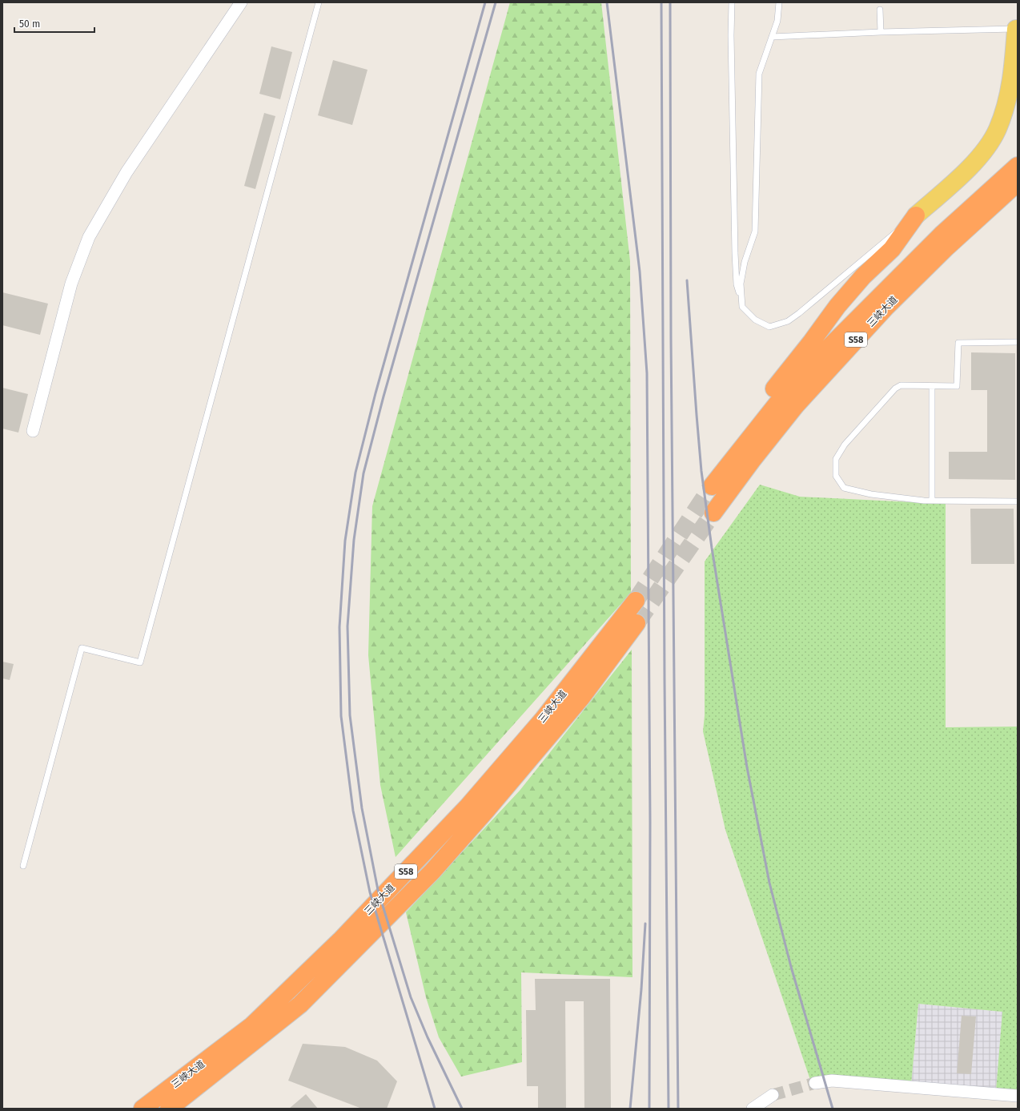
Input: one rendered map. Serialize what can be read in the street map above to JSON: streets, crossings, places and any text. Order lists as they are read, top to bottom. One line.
{"streets":{"highway":["三峡大道","S58"]},"scale_bar":"50 m"}
